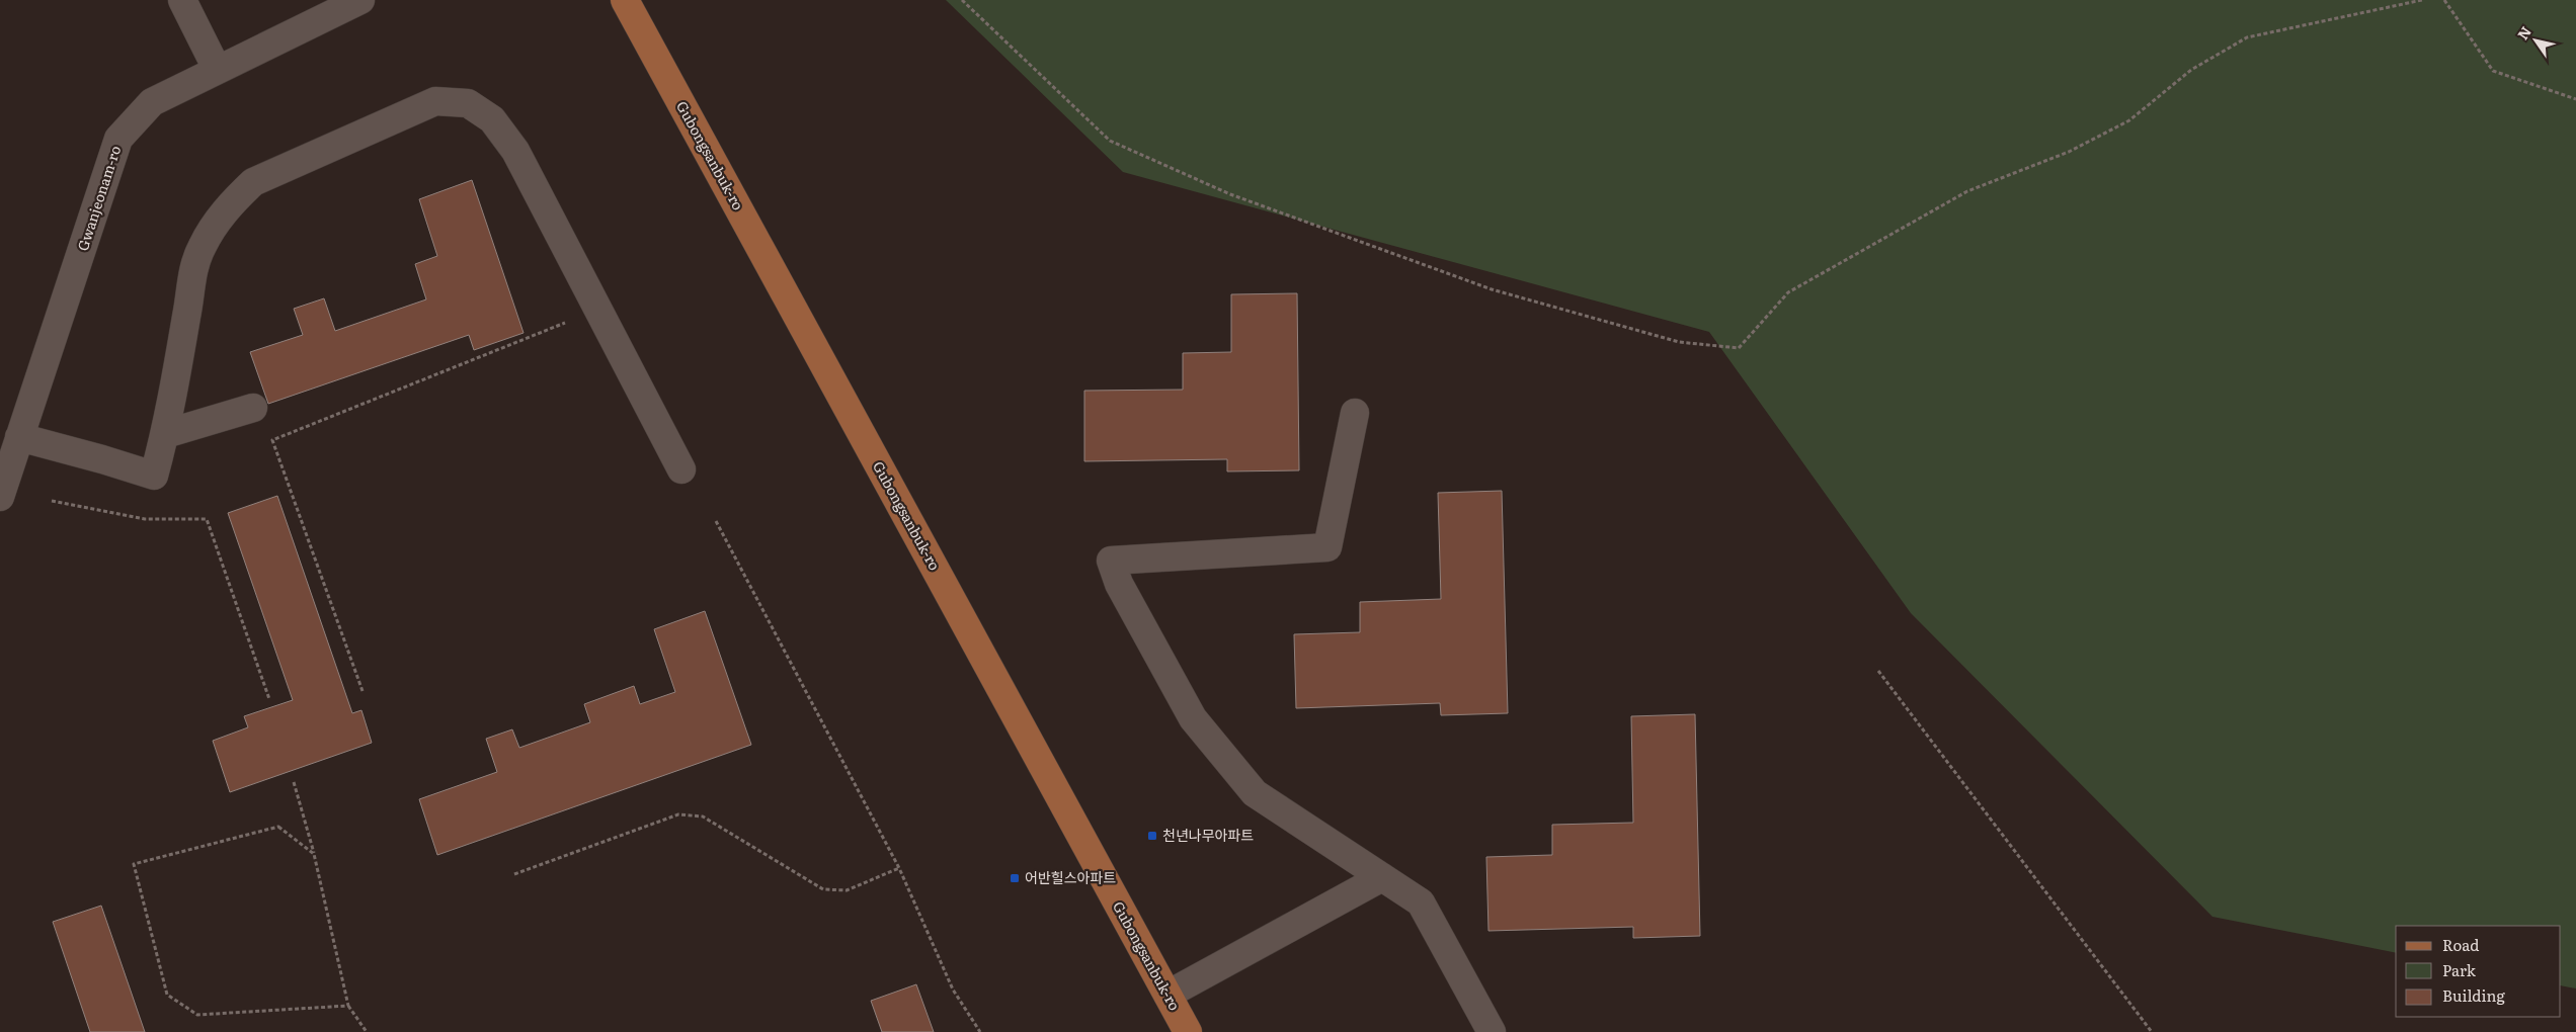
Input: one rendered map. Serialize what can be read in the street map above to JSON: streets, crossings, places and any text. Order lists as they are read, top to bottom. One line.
{"streets":{"main road":["Gubongsanbuk-ro"],"street":["Gwanjeonam-ro"]},"places":{"transit":["천년나무아파트","어반힐스아파트"]},"legend":["Road","Park","Building"],"north":"top left"}
